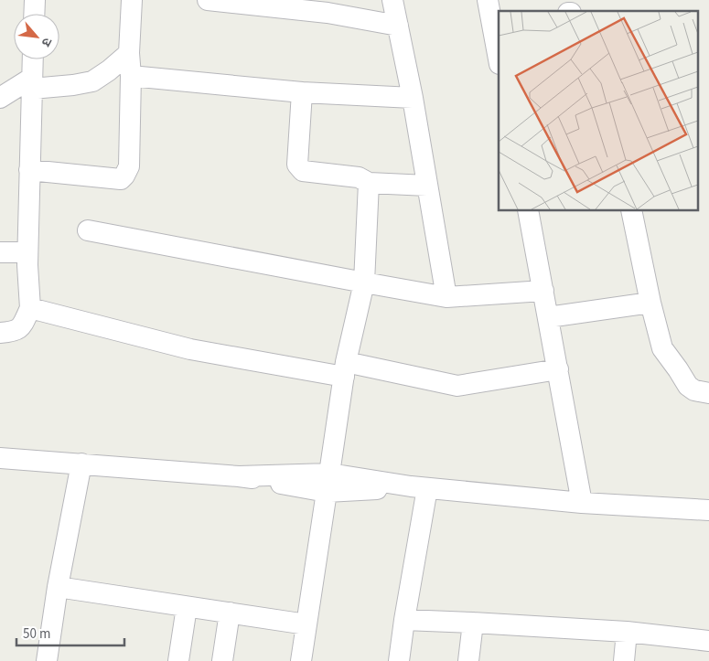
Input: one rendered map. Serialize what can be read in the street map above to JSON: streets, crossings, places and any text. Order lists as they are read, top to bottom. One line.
{"scale_bar":"50 m","north":"bottom right"}
